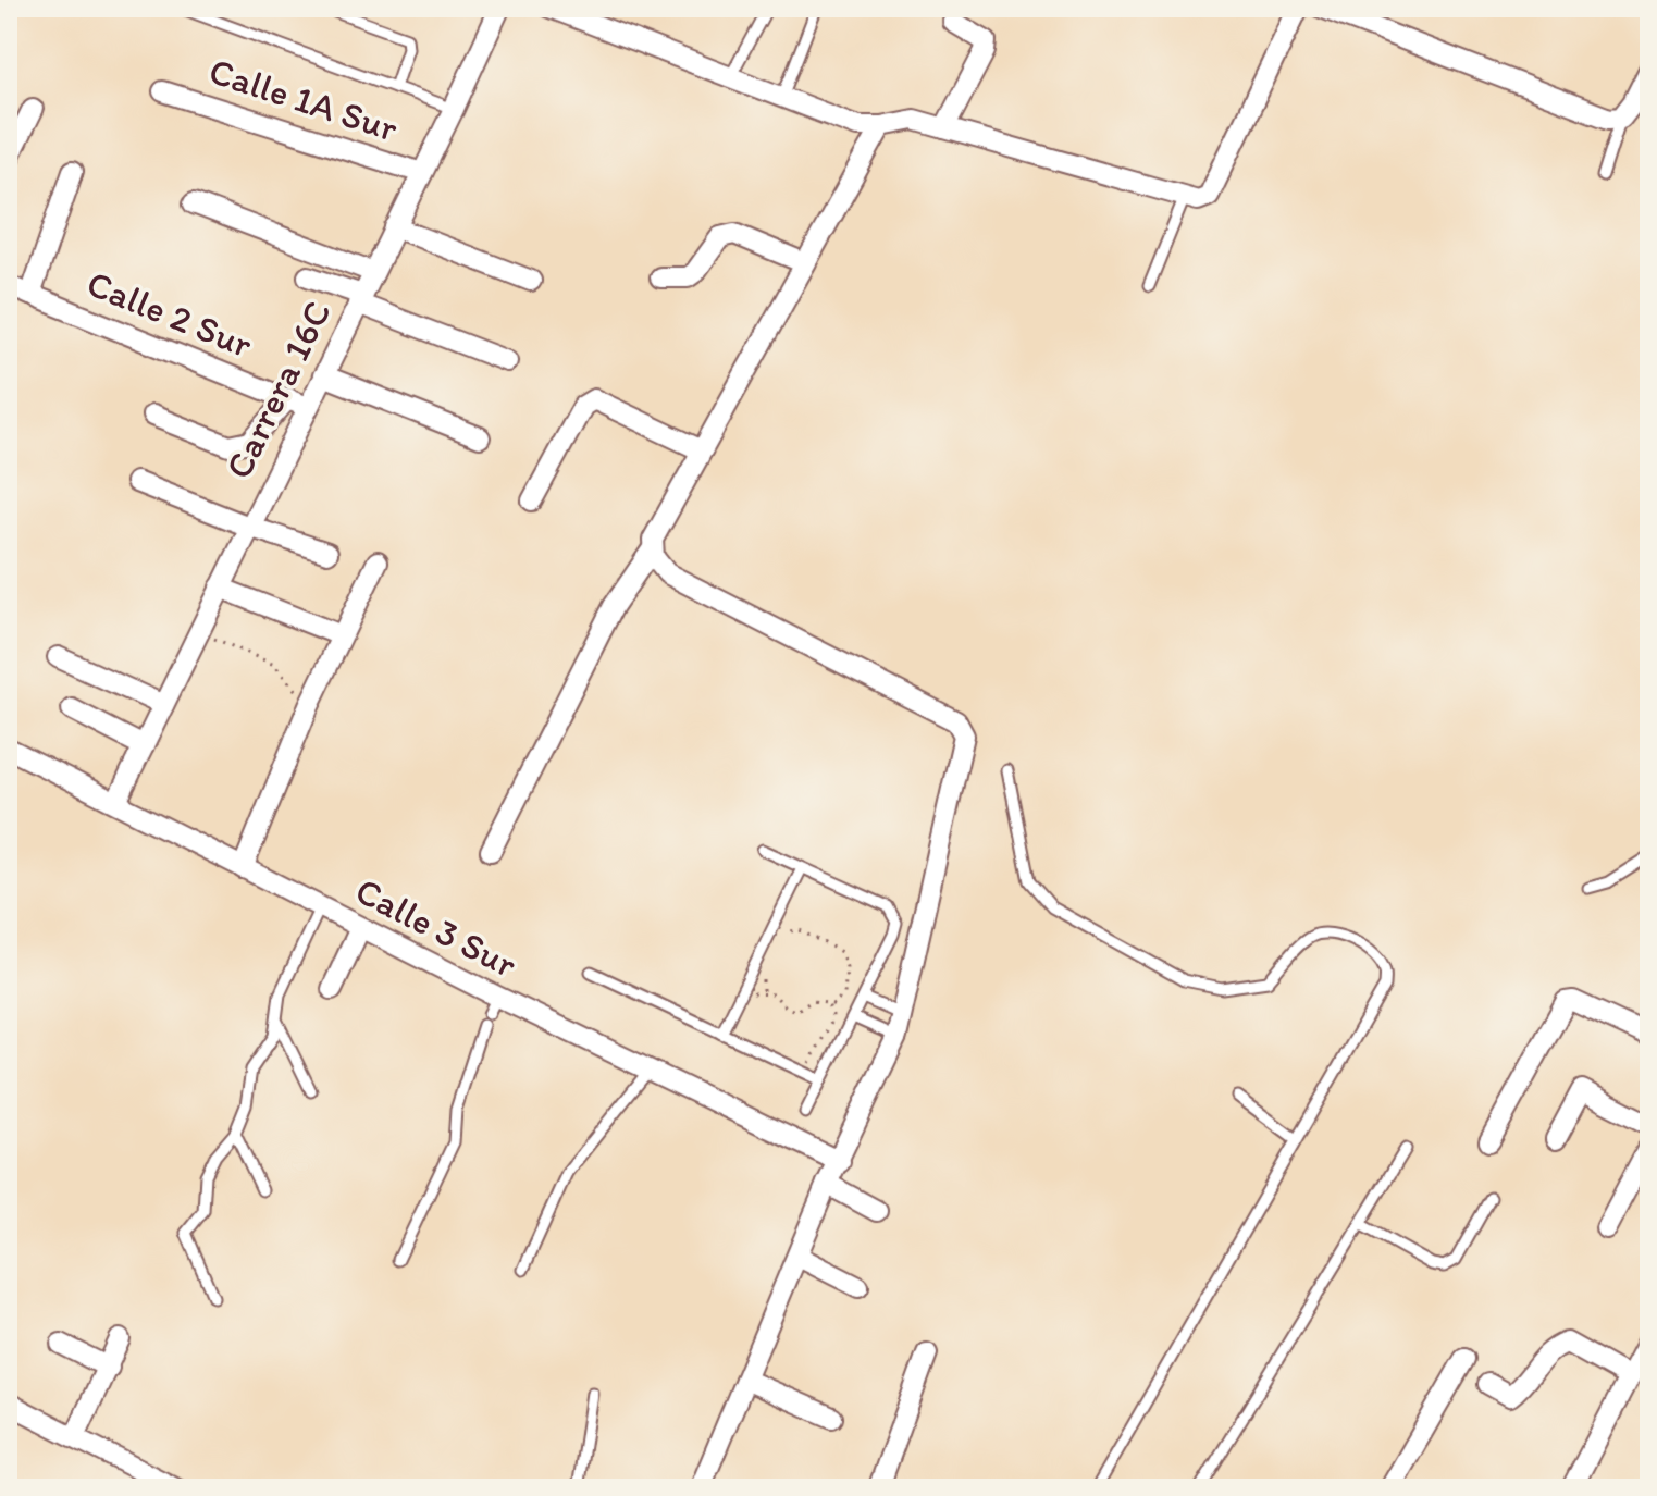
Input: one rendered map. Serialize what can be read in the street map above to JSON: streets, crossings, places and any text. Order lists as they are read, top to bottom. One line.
{"streets":{"street":["Calle 1A Sur","Calle 2 Sur","Carrera 16C","Calle 3 Sur"]},"crossings":[["Calle 1A Sur","Carrera 16C"],["Calle 2 Sur","Carrera 16C"],["Carrera 16C","Calle 3 Sur"]]}
